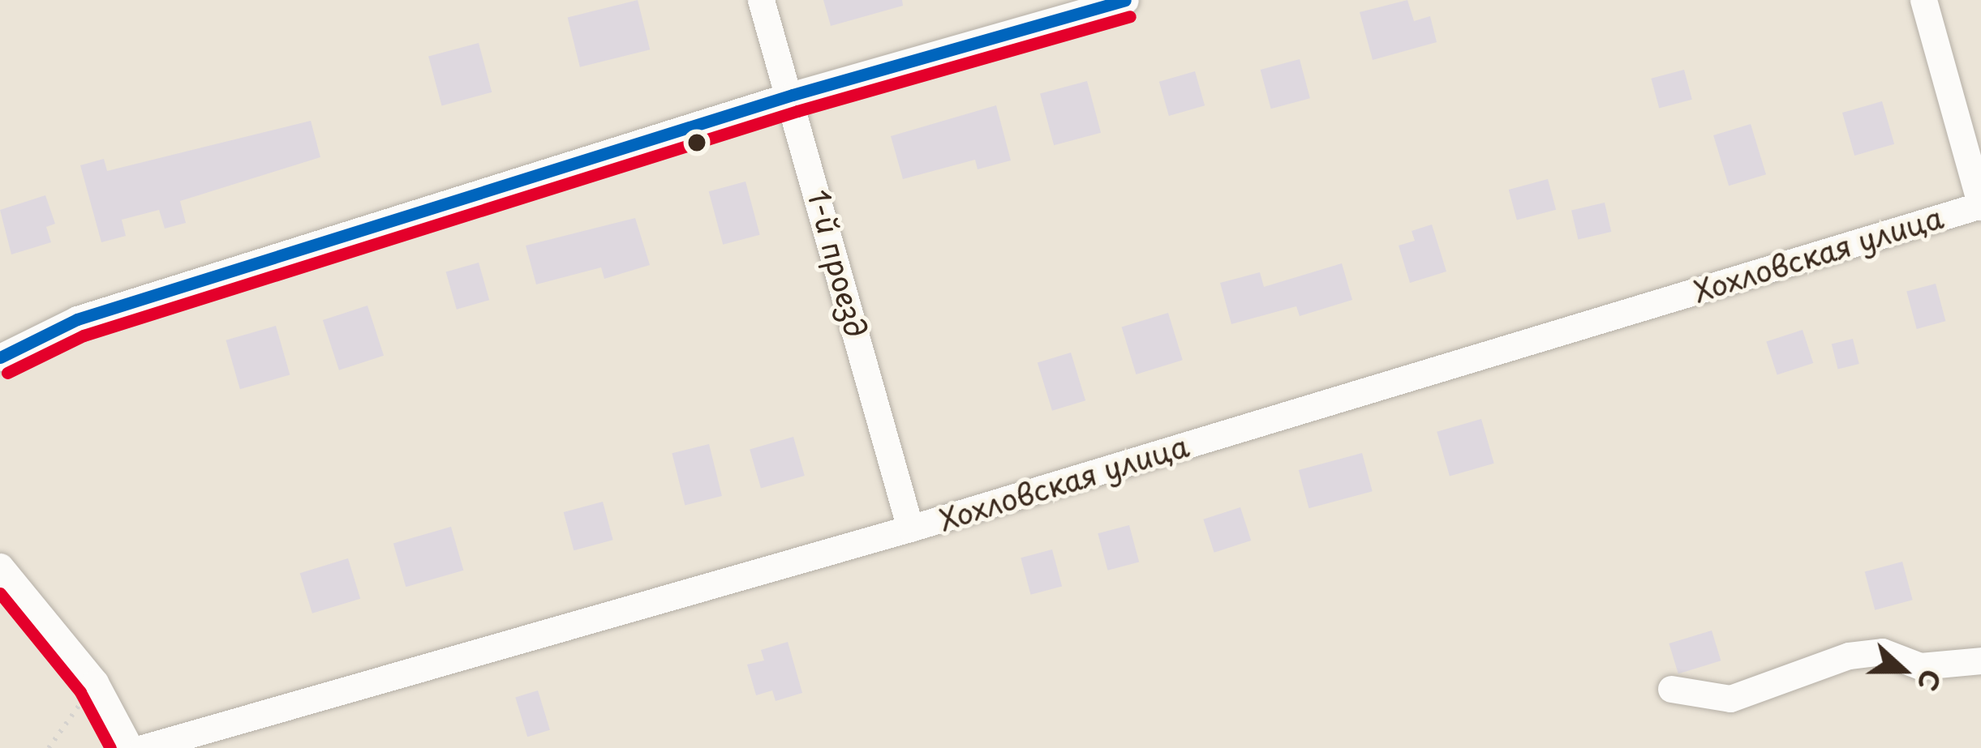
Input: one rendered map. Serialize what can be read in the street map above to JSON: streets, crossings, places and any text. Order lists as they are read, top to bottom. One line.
{"streets":{"street":["Хохловская улица","1-й проезд"]},"crossings":[["Хохловская улица","1-й проезд"]],"north":"right"}
